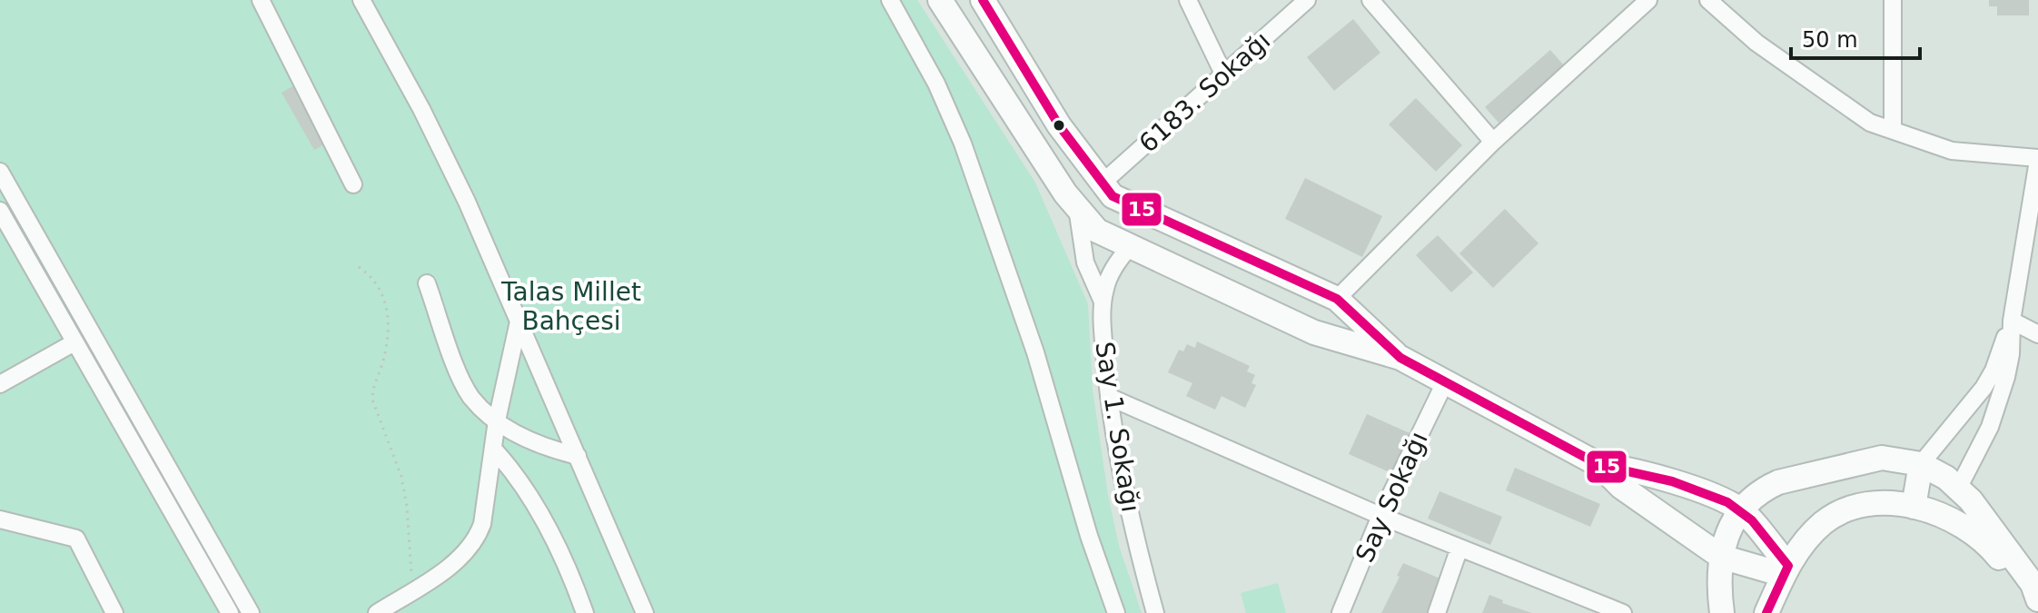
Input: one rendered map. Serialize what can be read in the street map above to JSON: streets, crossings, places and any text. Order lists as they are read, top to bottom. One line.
{"streets":{"street":["6183. Sokağı","Say 1. Sokağı","Say Sokağı"]},"parks":["Talas Millet Bahçesi"],"lines":["transit line 15"],"scale_bar":"50 m"}
